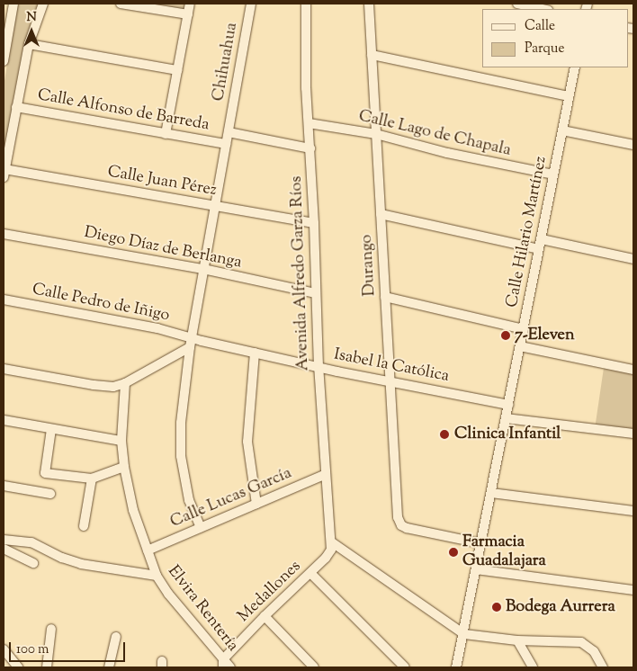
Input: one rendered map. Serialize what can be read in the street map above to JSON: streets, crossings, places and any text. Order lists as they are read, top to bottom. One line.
{"streets":{"street":["Chihuahua","Calle Alfonso de Barreda","Calle Lago de Chapala","Calle Juan Pérez","Calle Hilario Martínez","Diego Díaz de Berlanga","Durango","Avenida Alfredo Garza Ríos","Calle Pedro de Iñigo","Isabel la Católica","Calle Lucas García","Medallones","Elvira Rentería"]},"crossings":[["Chihuahua","Calle Alfonso de Barreda"],["Chihuahua","Calle Juan Pérez"],["Chihuahua","Diego Díaz de Berlanga"],["Chihuahua","Calle Pedro de Iñigo"],["Chihuahua","Isabel la Católica"],["Chihuahua","Calle Lucas García"],["Calle Alfonso de Barreda","Avenida Alfredo Garza Ríos"],["Calle Lago de Chapala","Calle Hilario Martínez"],["Calle Lago de Chapala","Durango"],["Calle Lago de Chapala","Avenida Alfredo Garza Ríos"],["Calle Juan Pérez","Avenida Alfredo Garza Ríos"],["Calle Hilario Martínez","Durango"],["Calle Hilario Martínez","Isabel la Católica"],["Diego Díaz de Berlanga","Avenida Alfredo Garza Ríos"],["Durango","Isabel la Católica"],["Avenida Alfredo Garza Ríos","Isabel la Católica"],["Avenida Alfredo Garza Ríos","Calle Lucas García"],["Avenida Alfredo Garza Ríos","Medallones"],["Calle Pedro de Iñigo","Isabel la Católica"],["Calle Lucas García","Elvira Rentería"],["Medallones","Elvira Rentería"]],"places":["7-Eleven","Clinica Infantil","Farmacia Guadalajara","Bodega Aurrera"],"legend":["Calle","Parque"],"scale_bar":"100 m","north":"top"}
